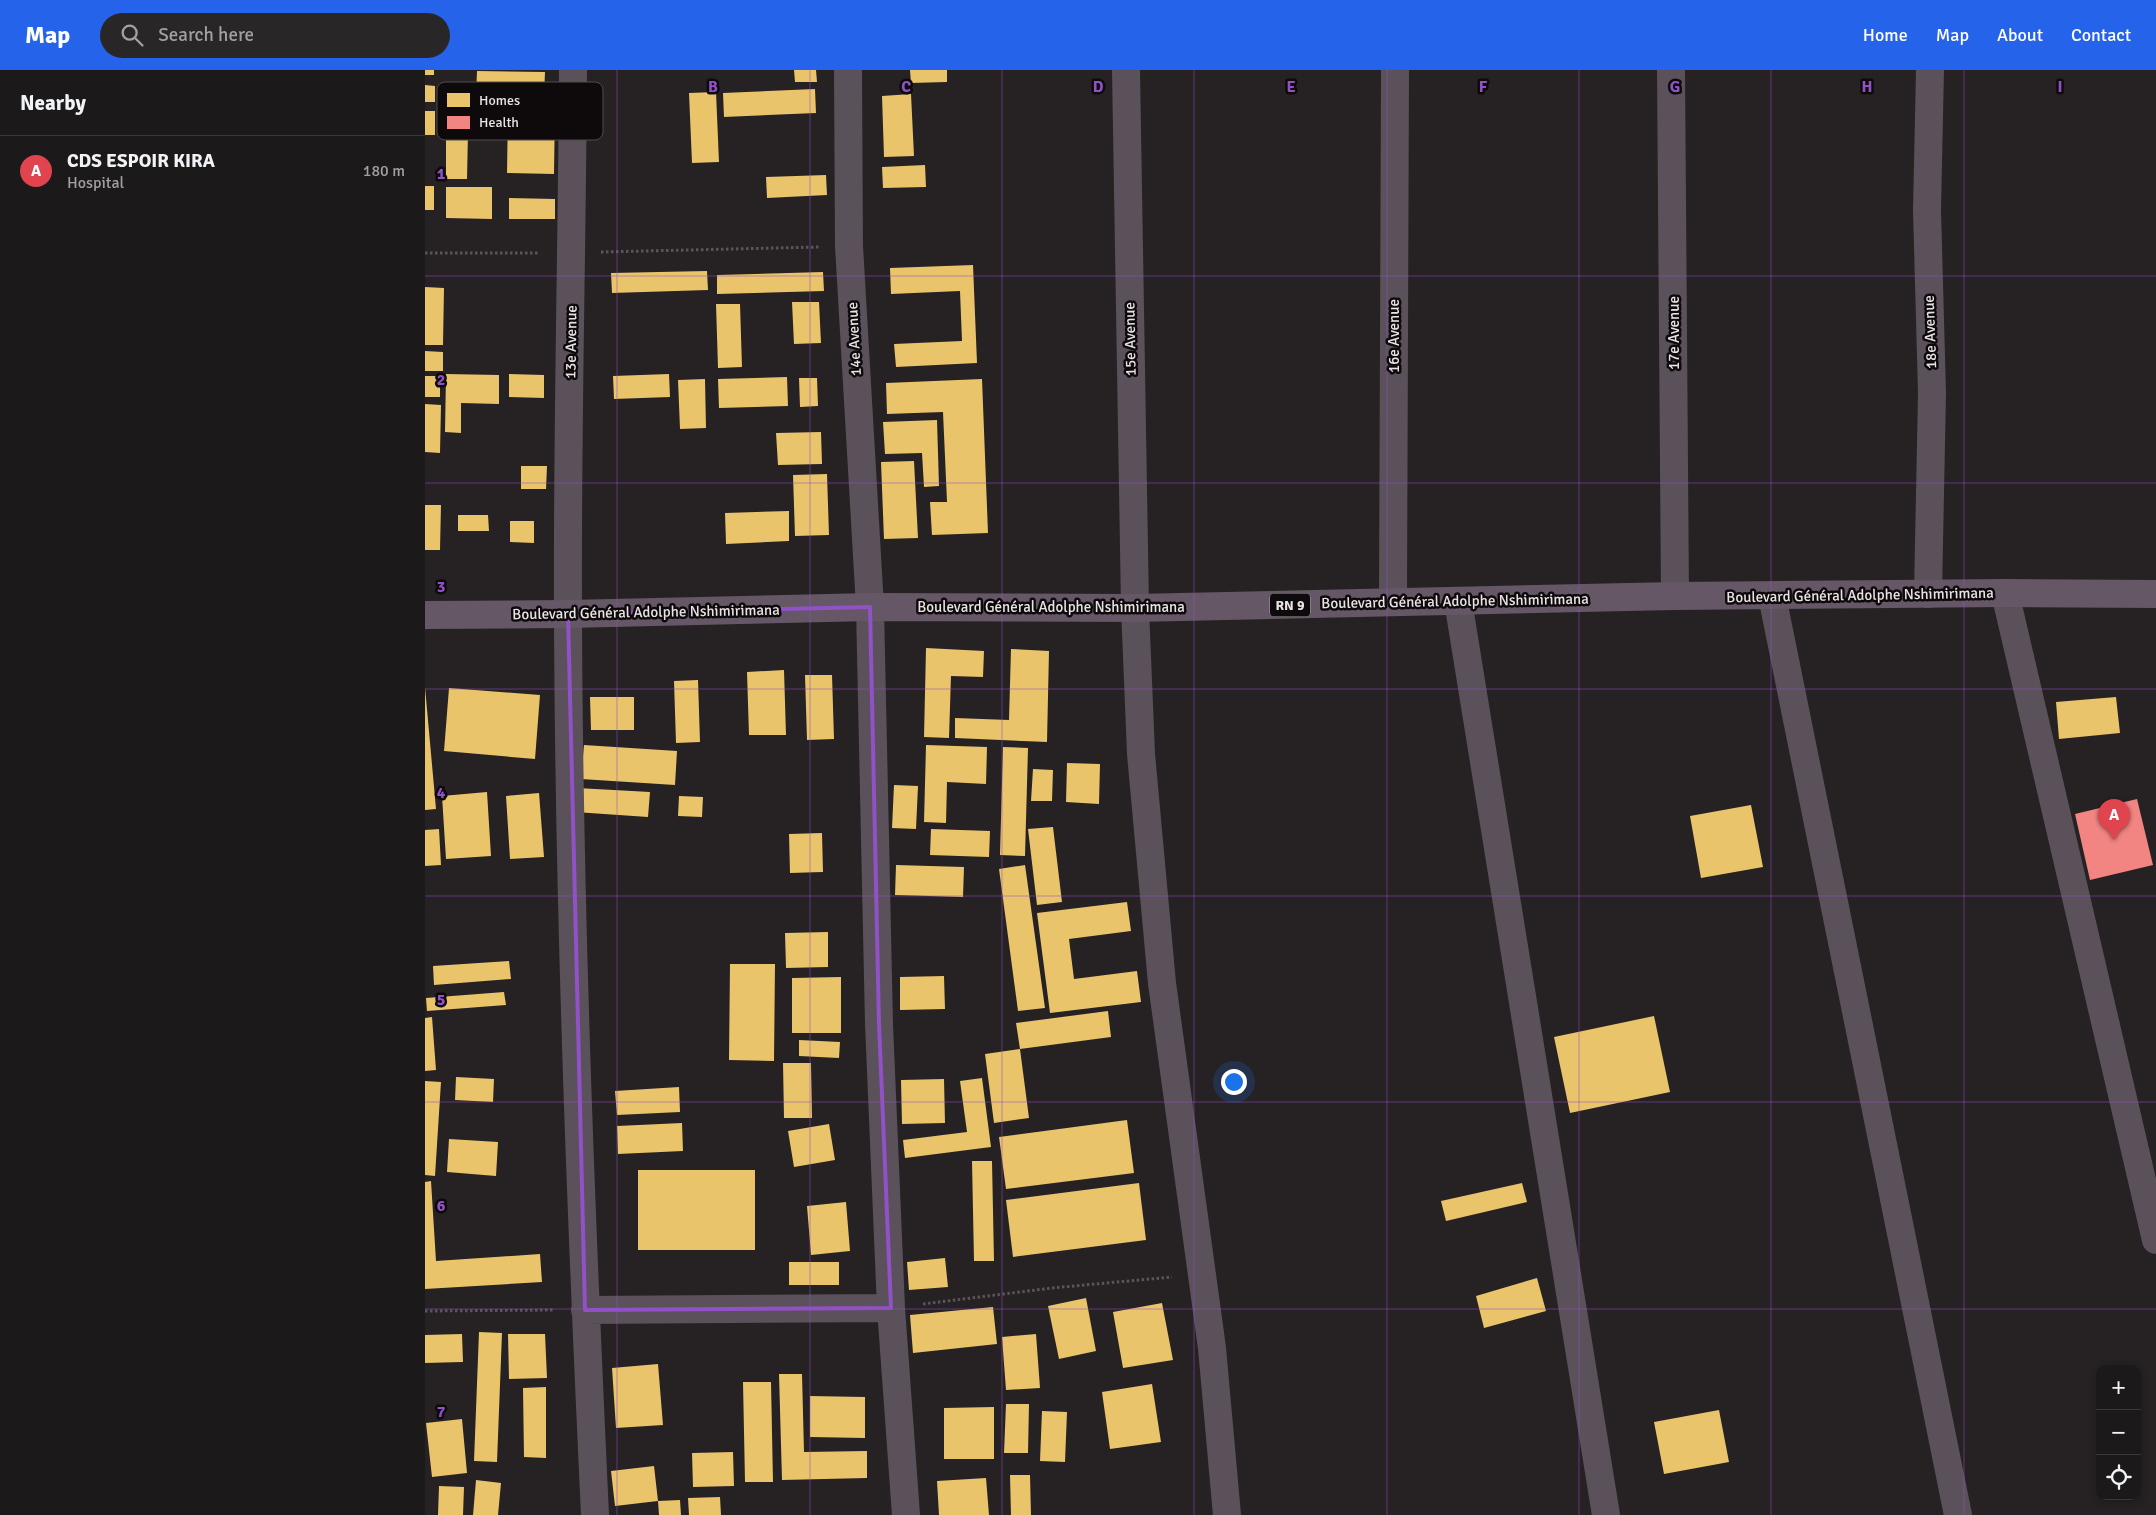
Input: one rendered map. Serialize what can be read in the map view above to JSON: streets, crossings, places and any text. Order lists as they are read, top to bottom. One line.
{"streets":{"main road":["Boulevard Général Adolphe Nshimirimana","RN 9"],"street":["18e Avenue","17e Avenue","16e Avenue","14e Avenue","15e Avenue","13e Avenue"]},"crossings":[["18e Avenue","Boulevard Général Adolphe Nshimirimana"],["17e Avenue","Boulevard Général Adolphe Nshimirimana"],["16e Avenue","Boulevard Général Adolphe Nshimirimana"],["14e Avenue","Boulevard Général Adolphe Nshimirimana"],["15e Avenue","Boulevard Général Adolphe Nshimirimana"],["13e Avenue","Boulevard Général Adolphe Nshimirimana"]],"legend":["Homes","Health"],"page":{"header":"Map","search":"Search here","nav":["Home","Map","About","Contact"],"heading":"Nearby","list":[{"mark":"A","name":"CDS ESPOIR KIRA","note":"Hospital","value":"180 m"}],"pins":"A","map_buttons":["+","−"]},"grid":{"columns":["B","C","D","E","F","G","H","I"],"rows":["1","2","3","4","5","6","7"]}}
